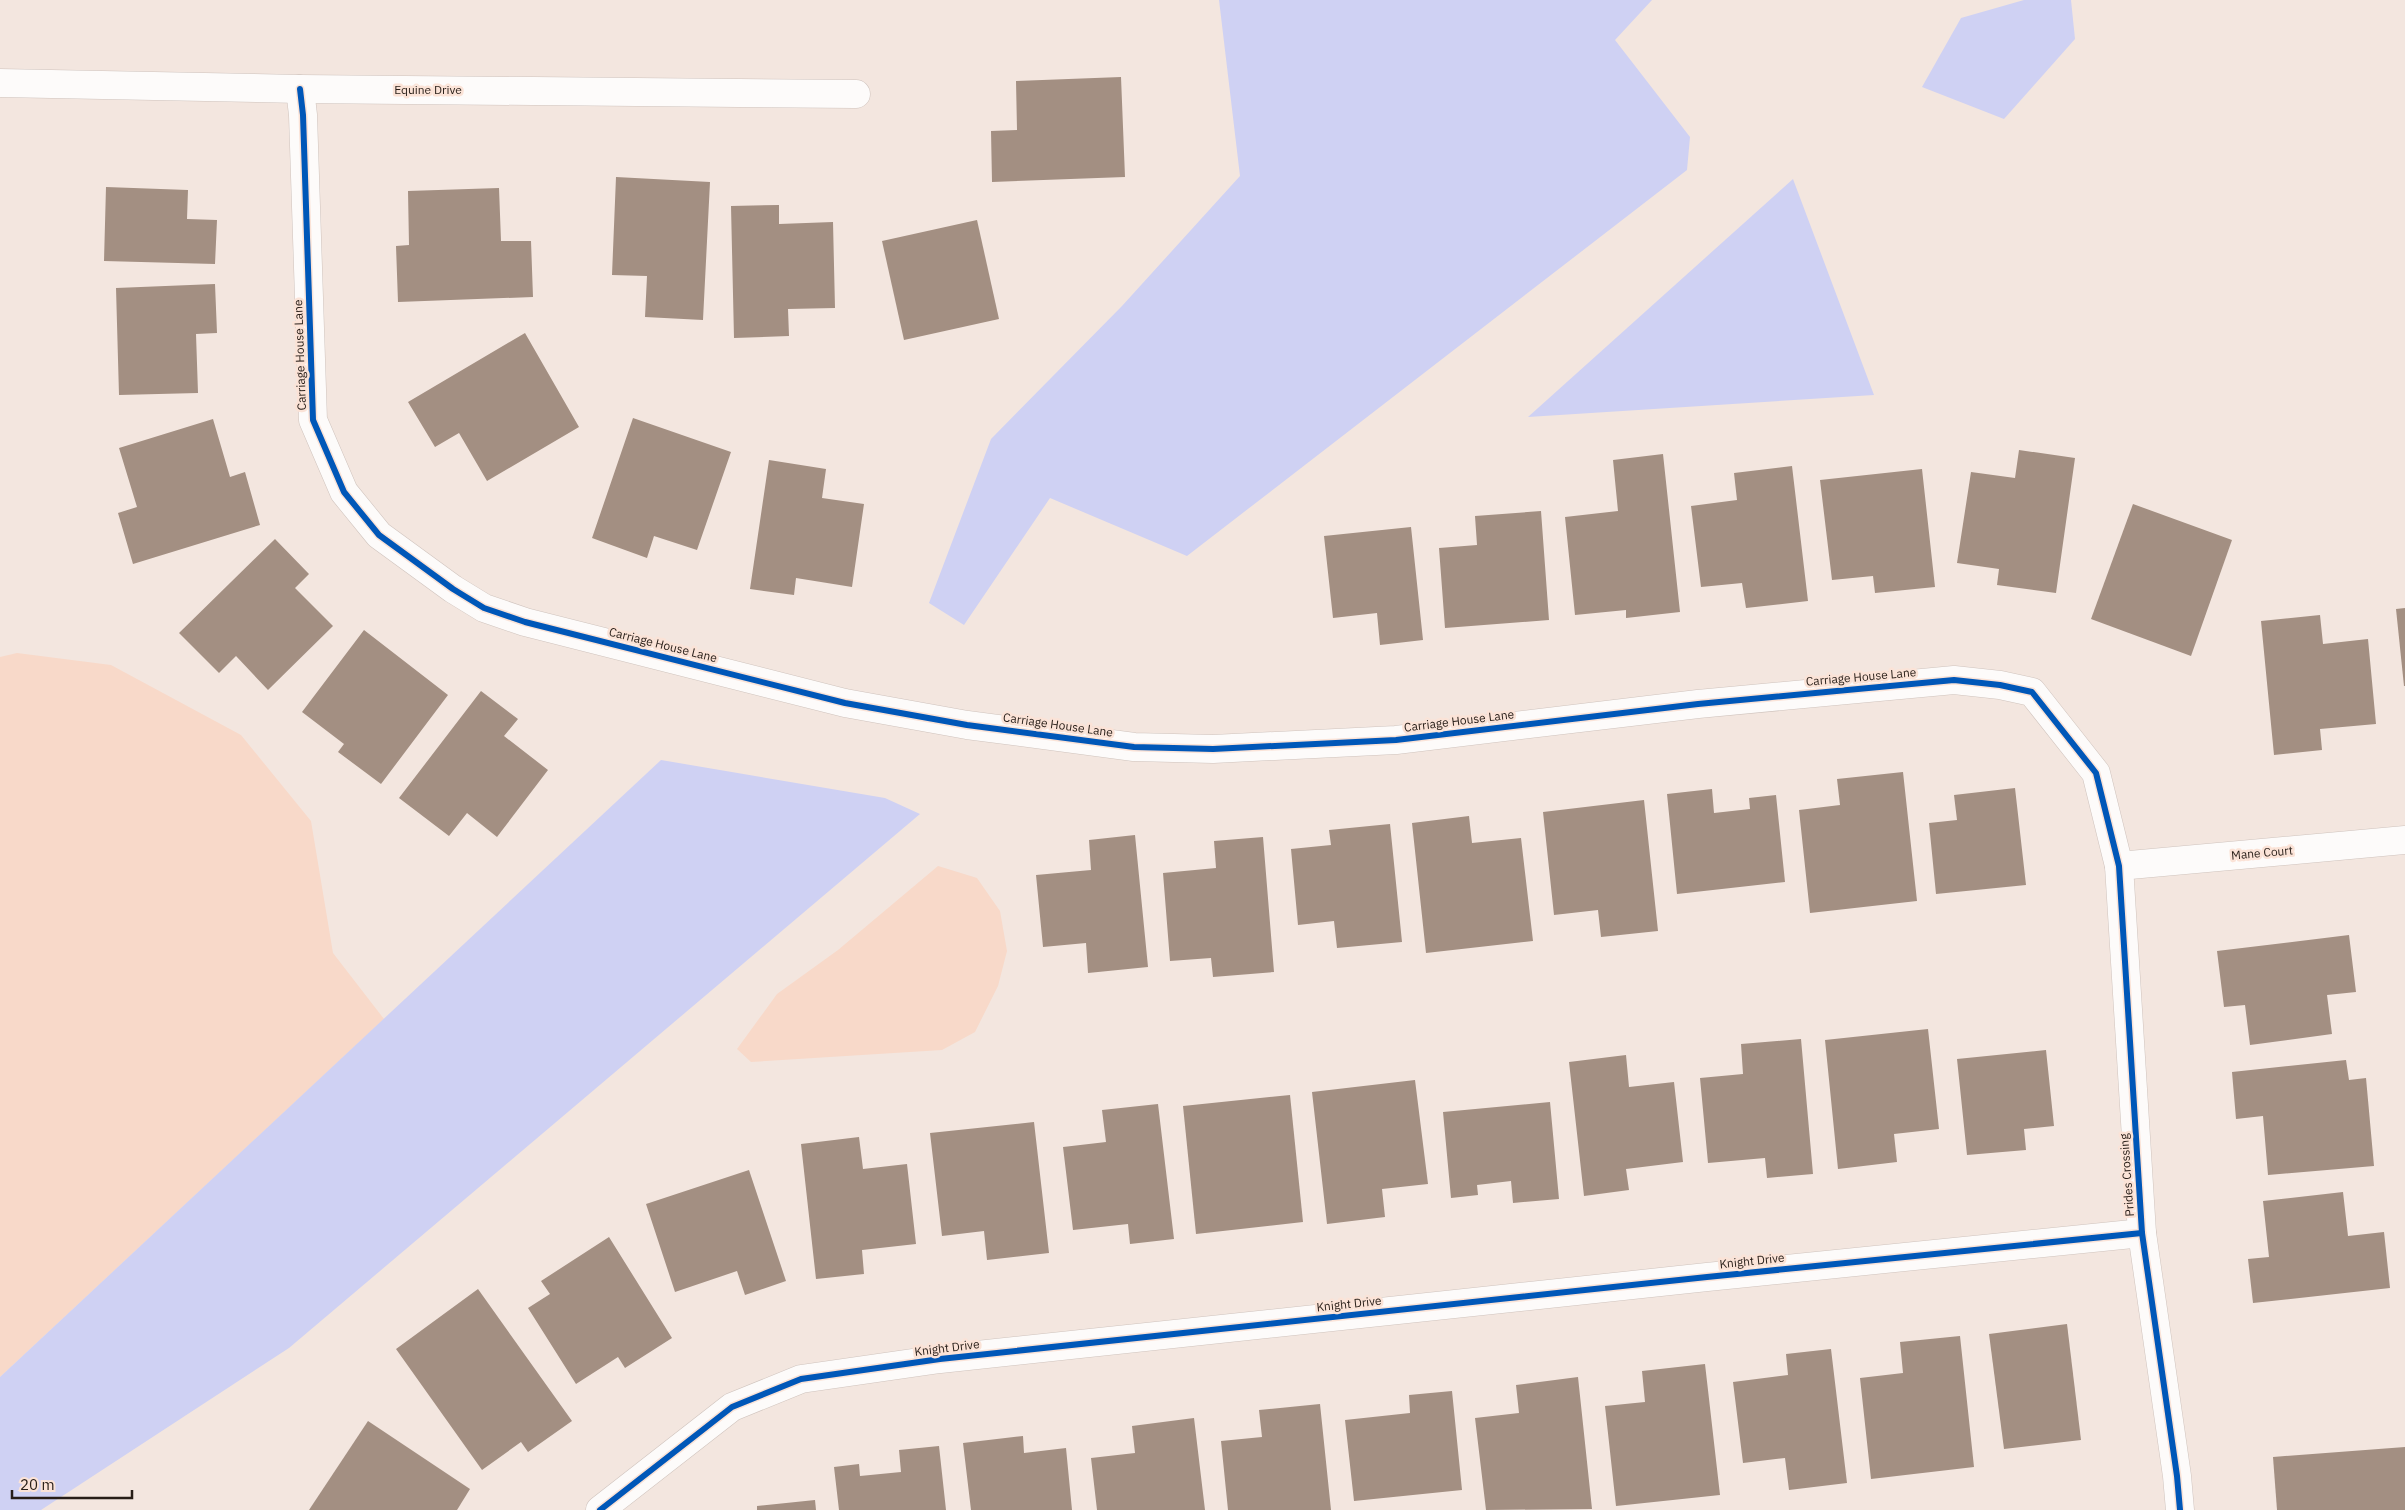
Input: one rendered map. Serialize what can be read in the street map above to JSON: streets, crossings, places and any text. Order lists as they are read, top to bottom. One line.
{"streets":{"street":["Equine Drive","Carriage House Lane","Mane Court","Prides Crossing","Knight Drive"]},"crossings":[["Equine Drive","Carriage House Lane"],["Carriage House Lane","Mane Court"],["Carriage House Lane","Prides Crossing"],["Mane Court","Prides Crossing"],["Prides Crossing","Knight Drive"]],"scale_bar":"20 m"}
